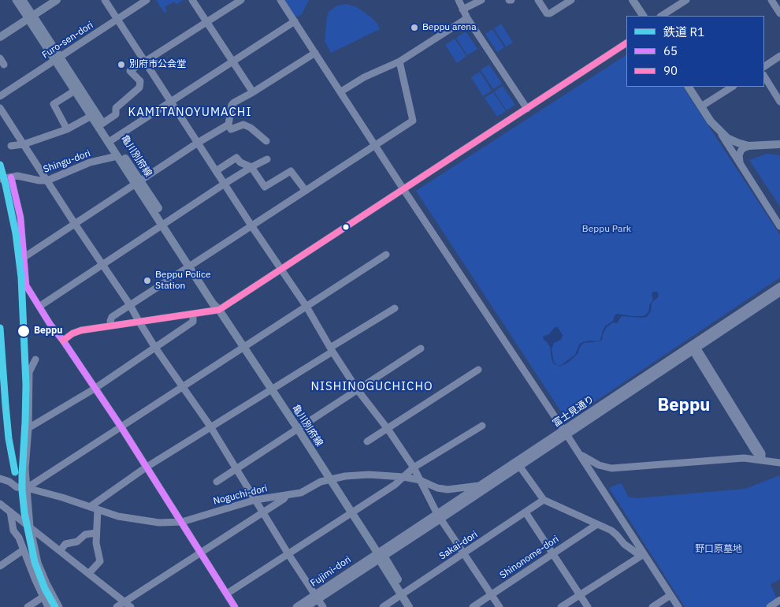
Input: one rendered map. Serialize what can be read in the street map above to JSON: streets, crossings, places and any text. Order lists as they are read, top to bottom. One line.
{"streets":{"main road":["亀川別府線"],"street":["Furo-sen-dori","Shingu-dori","Noguchi-dori","Sakai-dori","Shinonome-dori","Fujimi-dori"]},"crossings":[["Furo-sen-dori","亀川別府線"],["亀川別府線","Shingu-dori"],["亀川別府線","Noguchi-dori"],["亀川別府線","Sakai-dori"],["亀川別府線","Fujimi-dori"]],"districts":["KAMITANOYUMACHI","NISHINOGUCHICHO","Beppu"],"parks":["Beppu Park","野口原墓地"],"places":["Beppu arena","別府市公会堂","Beppu Police Station","Beppu"],"lines":["transit line 90","rail line R1","transit line 65"],"legend":["鉄道 R1","65","90"]}
